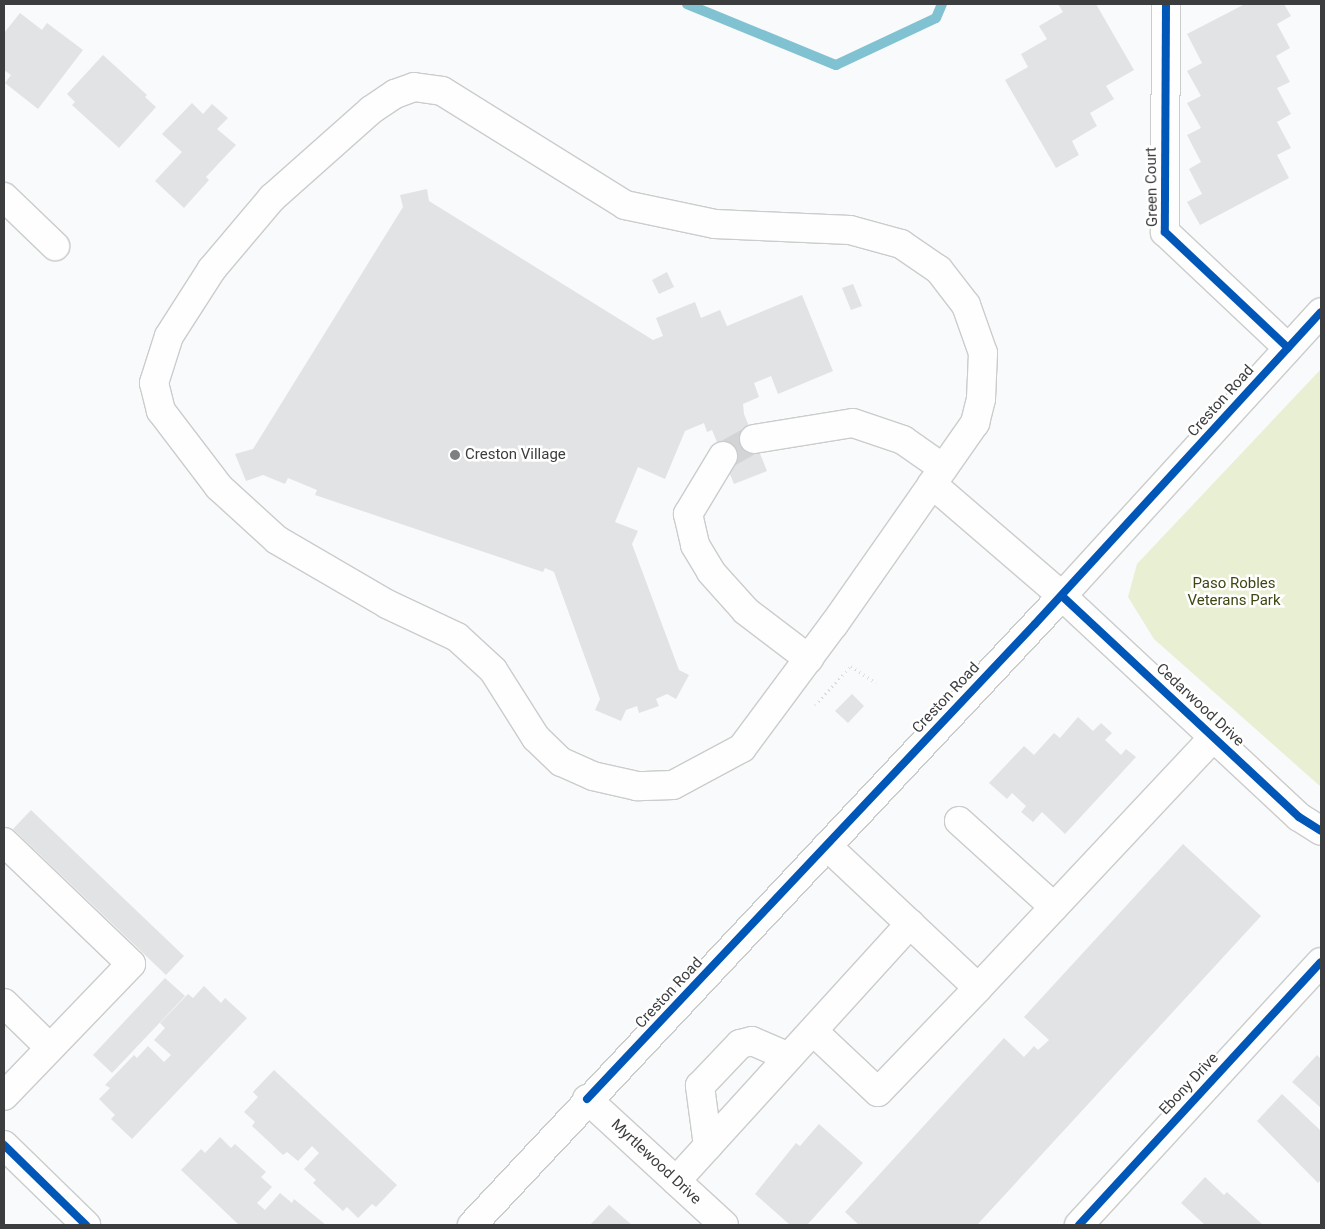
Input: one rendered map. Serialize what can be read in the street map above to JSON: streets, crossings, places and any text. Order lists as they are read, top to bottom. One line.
{"streets":{"street":["Green Court","Creston Road","Cedarwood Drive","Ebony Drive","Myrtlewood Drive"]},"crossings":[["Green Court","Creston Road"],["Creston Road","Cedarwood Drive"],["Creston Road","Myrtlewood Drive"]],"parks":["Paso Robles Veterans Park"],"places":["Creston Village"]}
